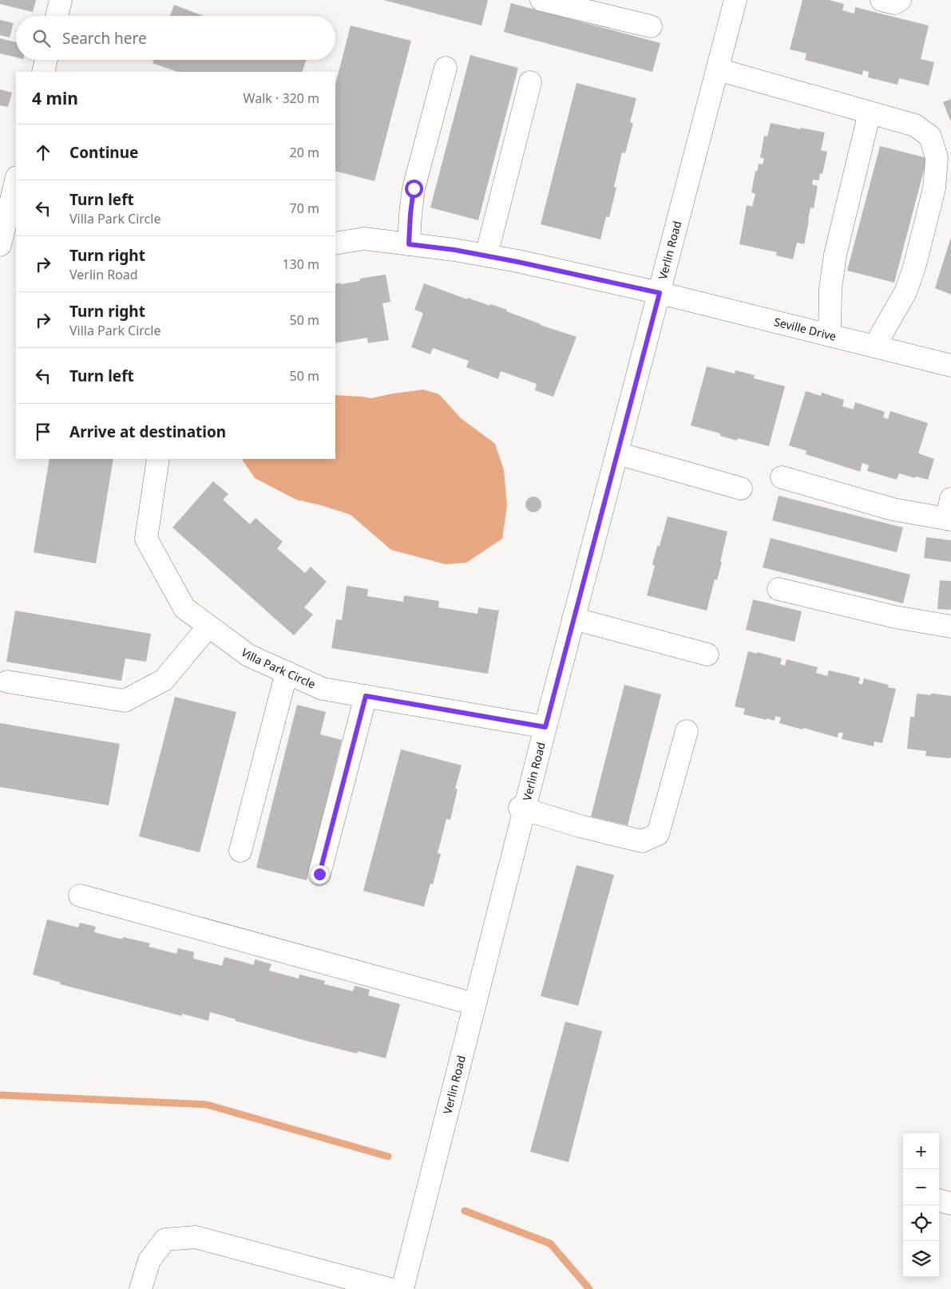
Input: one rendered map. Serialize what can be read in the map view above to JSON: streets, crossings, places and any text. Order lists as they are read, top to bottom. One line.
{"streets":{"street":["Verlin Road","Seville Drive","Villa Park Circle"]},"crossings":[["Verlin Road","Seville Drive"],["Verlin Road","Villa Park Circle"]],"page":{"search":"Search here","heading":["4 min","Walk · 320 m"],"list":[["Continue","20 m"],["Turn left","Villa Park Circle","70 m"],["Turn right","Verlin Road","130 m"],["Turn right","Villa Park Circle","50 m"],["Turn left","50 m"],"Arrive at destination"],"map_buttons":["+","−"]}}
